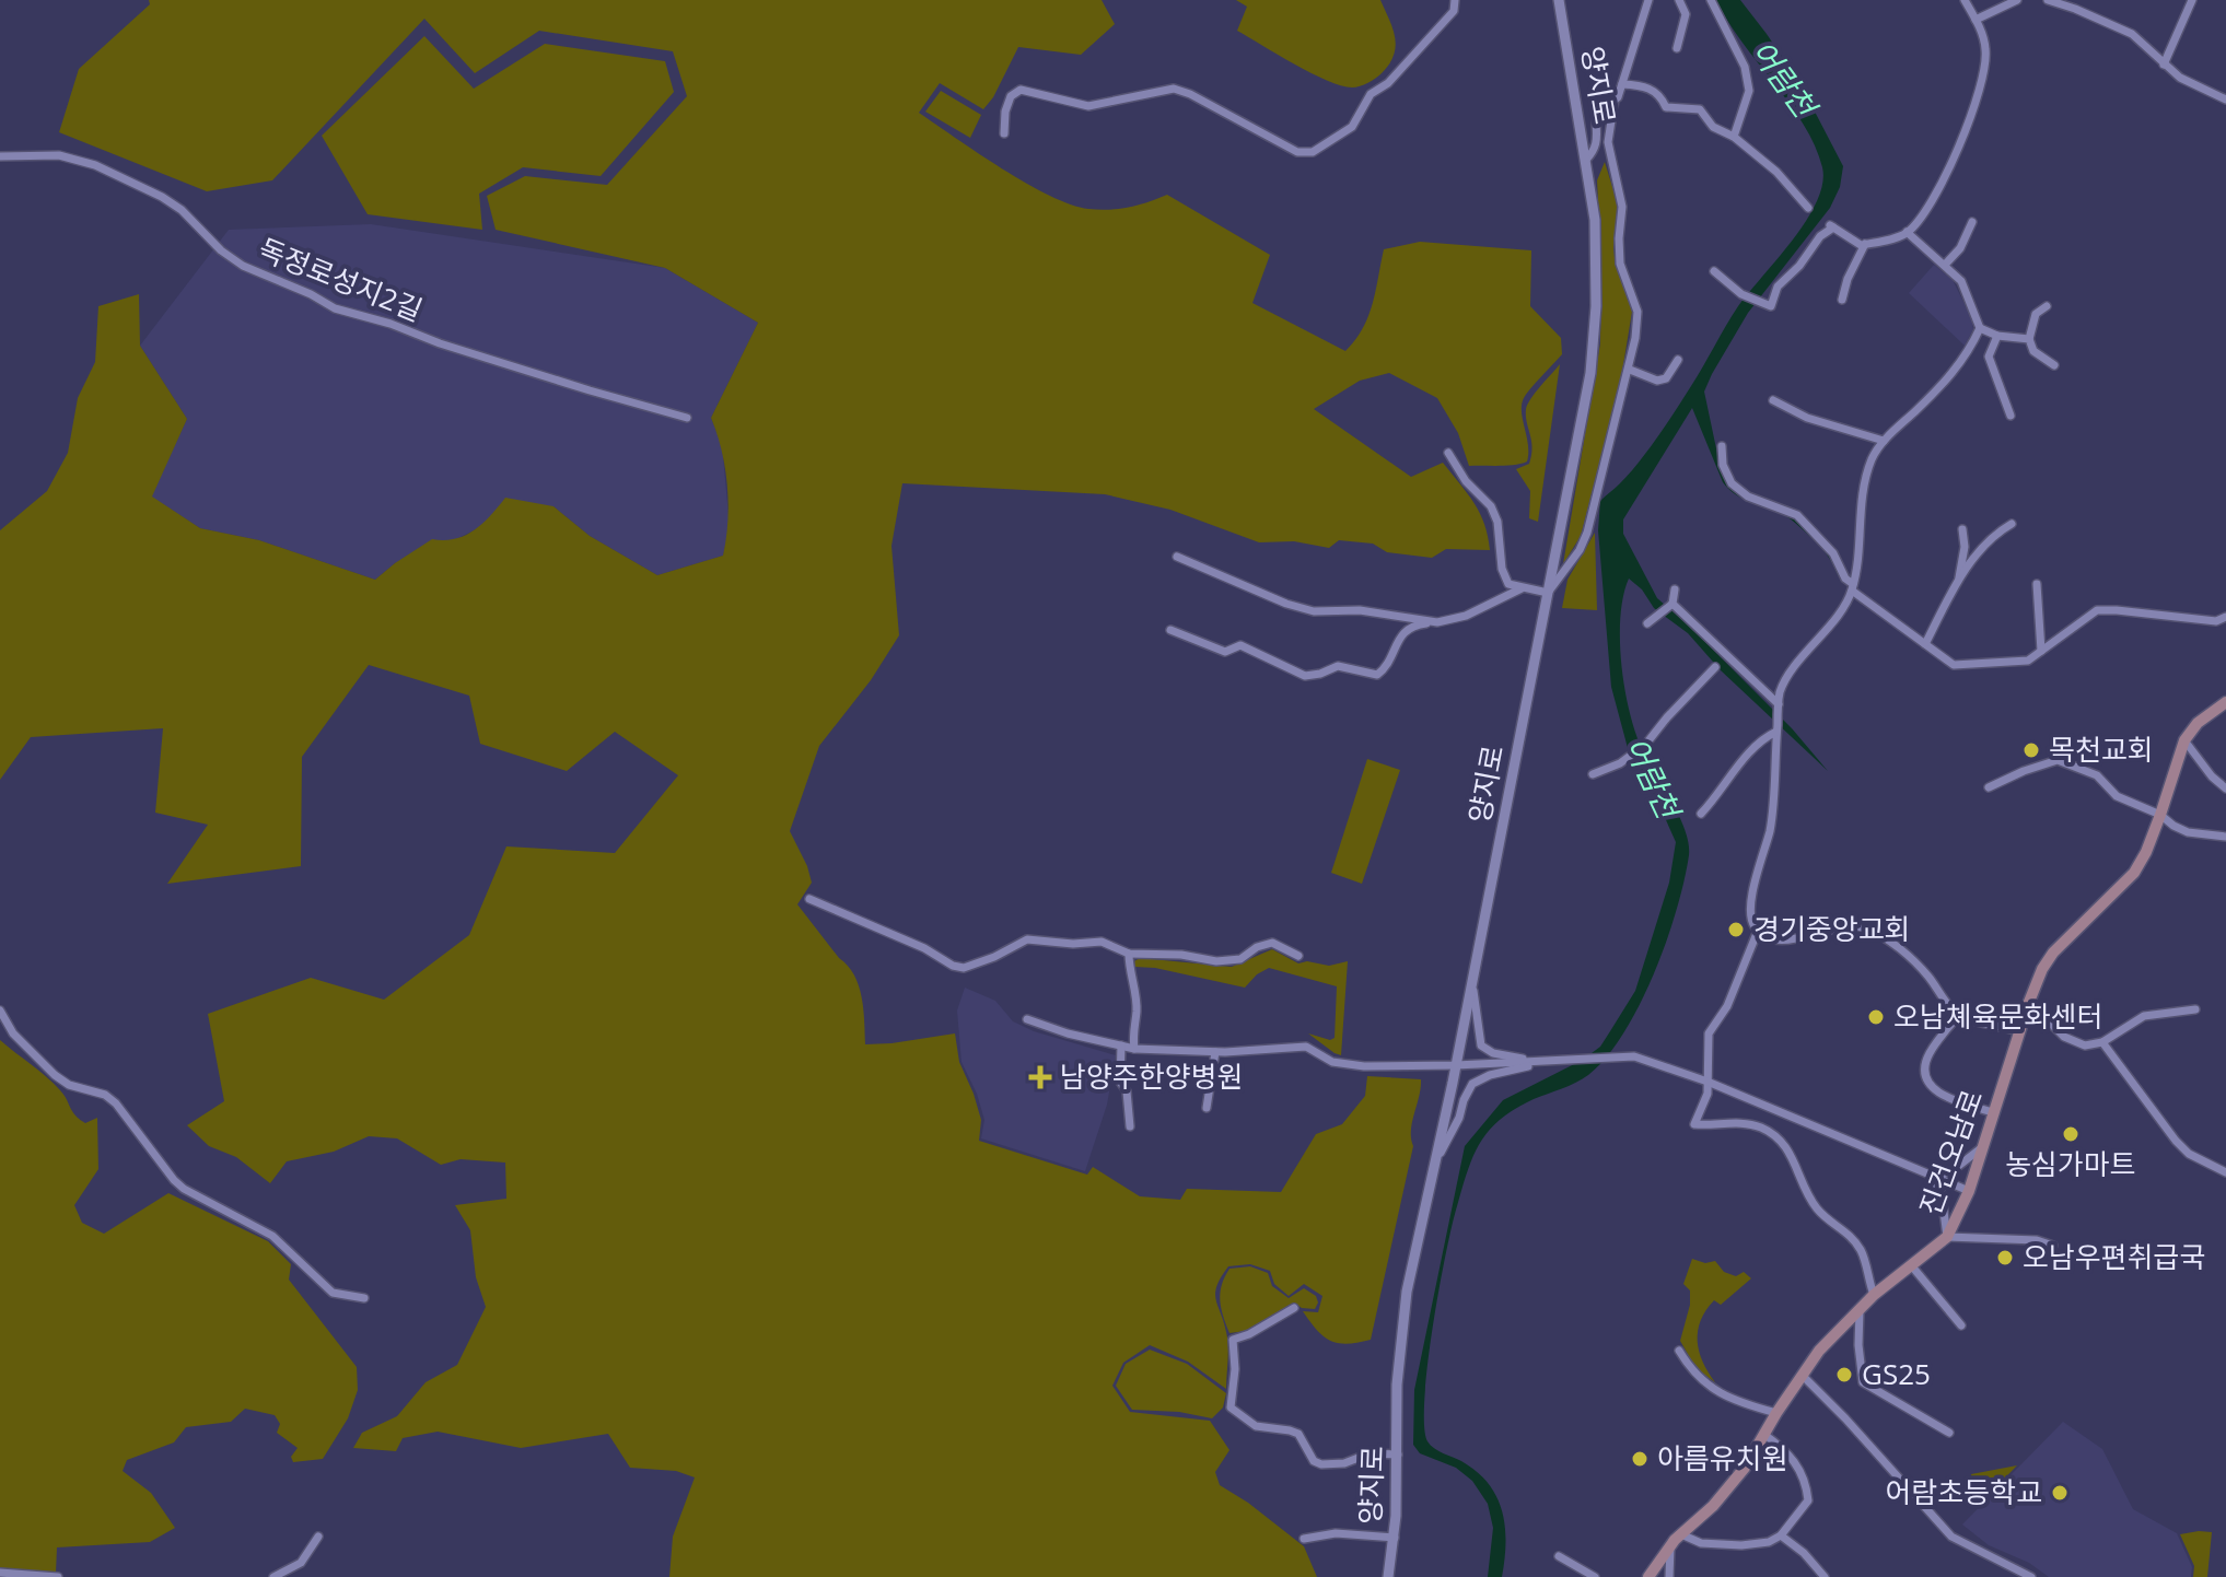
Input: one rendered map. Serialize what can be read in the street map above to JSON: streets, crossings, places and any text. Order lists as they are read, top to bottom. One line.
{"streets":{"main road":["진건오남로"],"street":["양지로","독정로성지2길"]},"water":["어람천"],"places":{"other":["목천교회","경기중앙교회","오남쳬육문화센터","농심가마트","오남우편취급국","GS25","아름유치원","어람초등학교"],"health":["남양주한양병원"]}}
